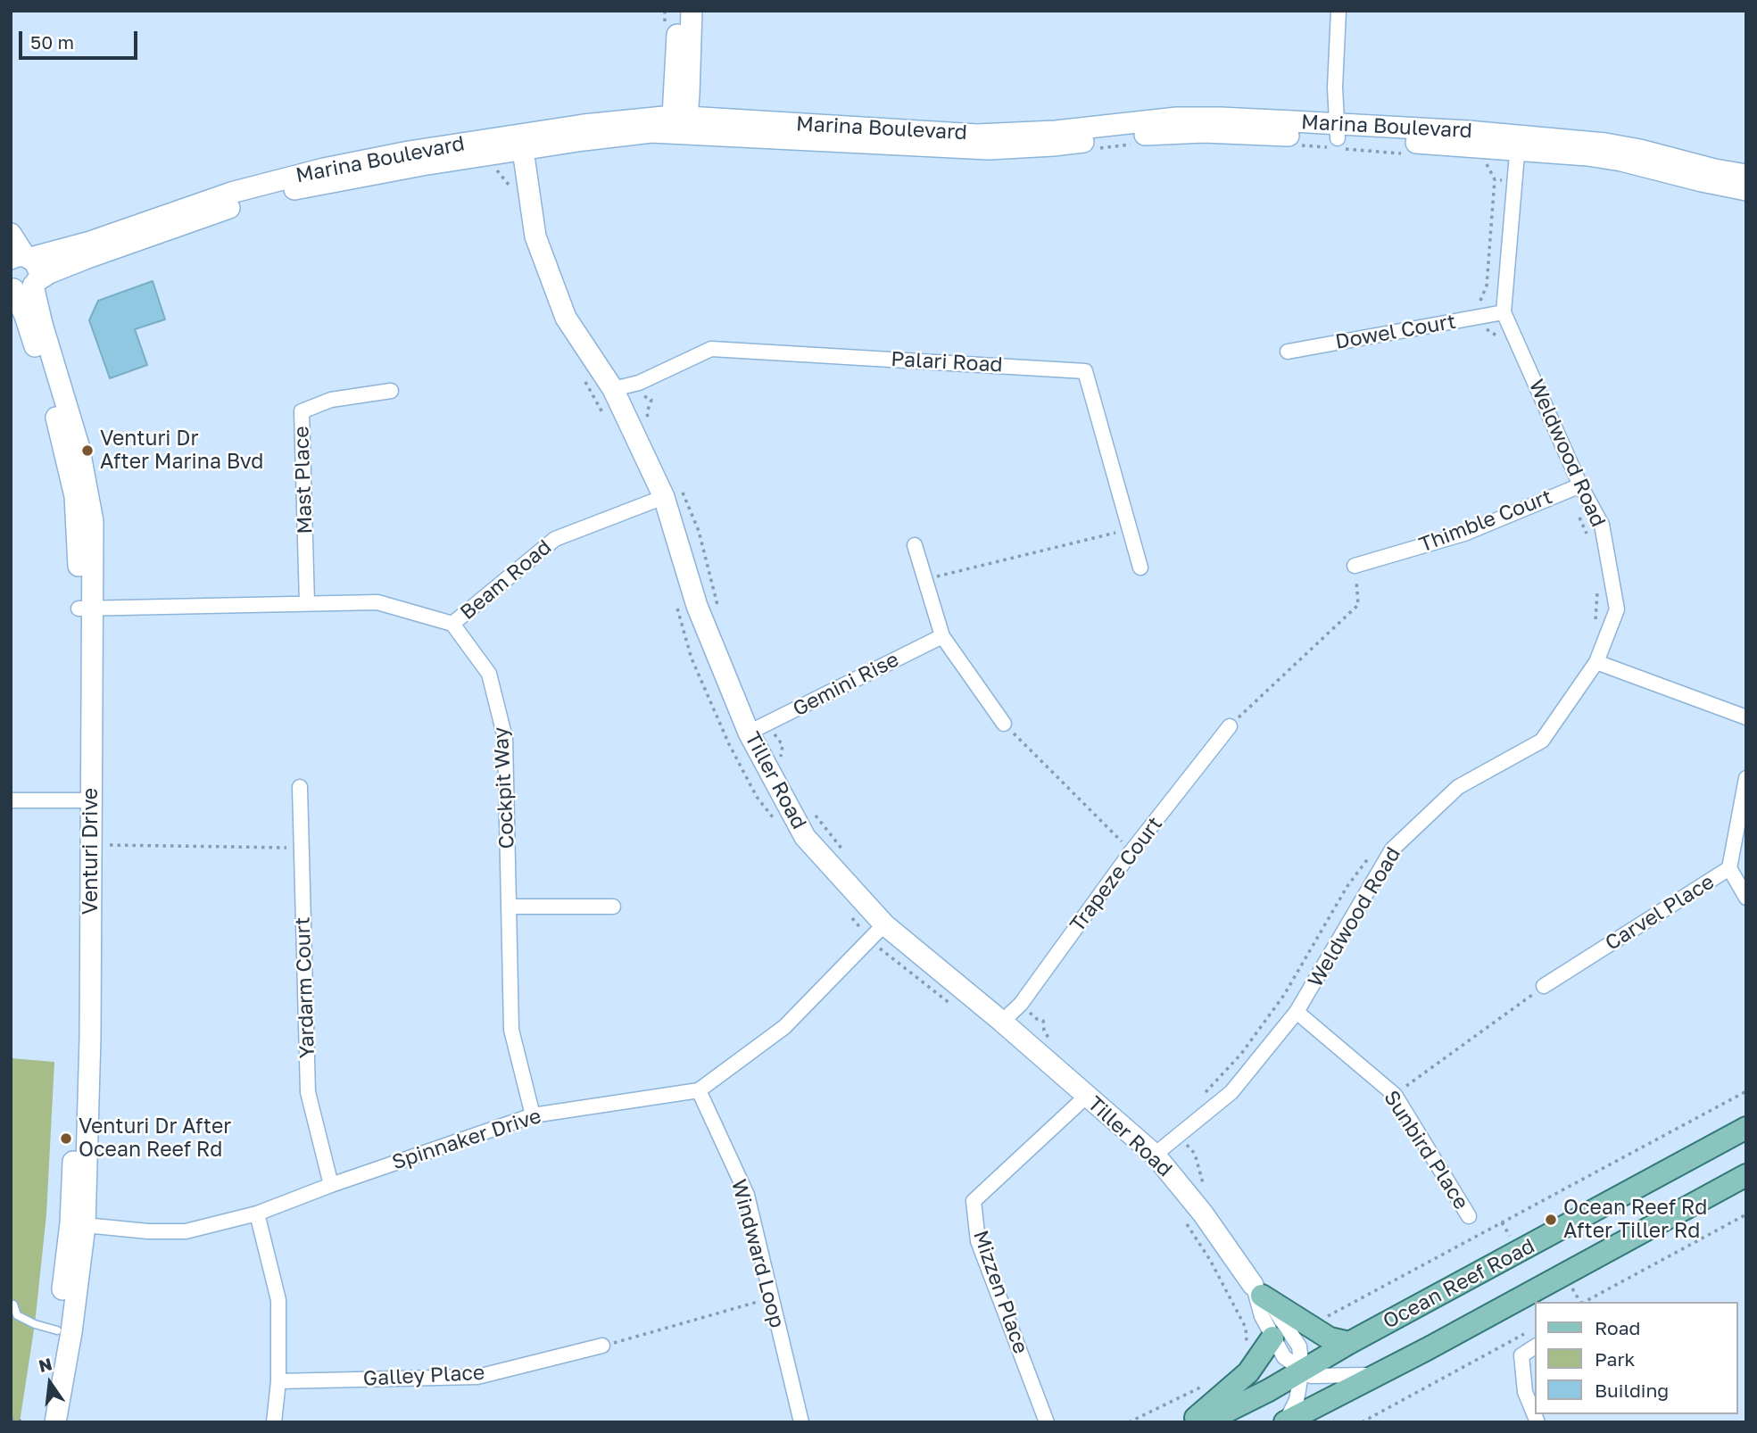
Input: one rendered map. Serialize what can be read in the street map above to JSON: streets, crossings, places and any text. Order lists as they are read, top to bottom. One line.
{"streets":{"main road":["Ocean Reef Road"],"street":["Marina Boulevard","Dowel Court","Palari Road","Weldwood Road","Mast Place","Thimble Court","Beam Road","Gemini Rise","Tiller Road","Cockpit Way","Venturi Drive","Trapeze Court","Carvel Place","Yardarm Court","Spinnaker Drive","Sunbird Place","Windward Loop","Mizzen Place","Galley Place"]},"crossings":[["Marina Boulevard","Weldwood Road"],["Marina Boulevard","Tiller Road"],["Marina Boulevard","Venturi Drive"],["Dowel Court","Weldwood Road"],["Palari Road","Tiller Road"],["Weldwood Road","Thimble Court"],["Weldwood Road","Tiller Road"],["Weldwood Road","Sunbird Place"],["Beam Road","Tiller Road"],["Beam Road","Cockpit Way"],["Gemini Rise","Tiller Road"],["Tiller Road","Trapeze Court"],["Tiller Road","Spinnaker Drive"],["Tiller Road","Ocean Reef Road"],["Tiller Road","Mizzen Place"],["Cockpit Way","Spinnaker Drive"],["Venturi Drive","Spinnaker Drive"],["Yardarm Court","Spinnaker Drive"],["Spinnaker Drive","Windward Loop"]],"places":["Venturi Dr After Marina Bvd","Venturi Dr After Ocean Reef Rd","Ocean Reef Rd After Tiller Rd"],"legend":["Road","Park","Building"],"scale_bar":"50 m","north":"top"}
